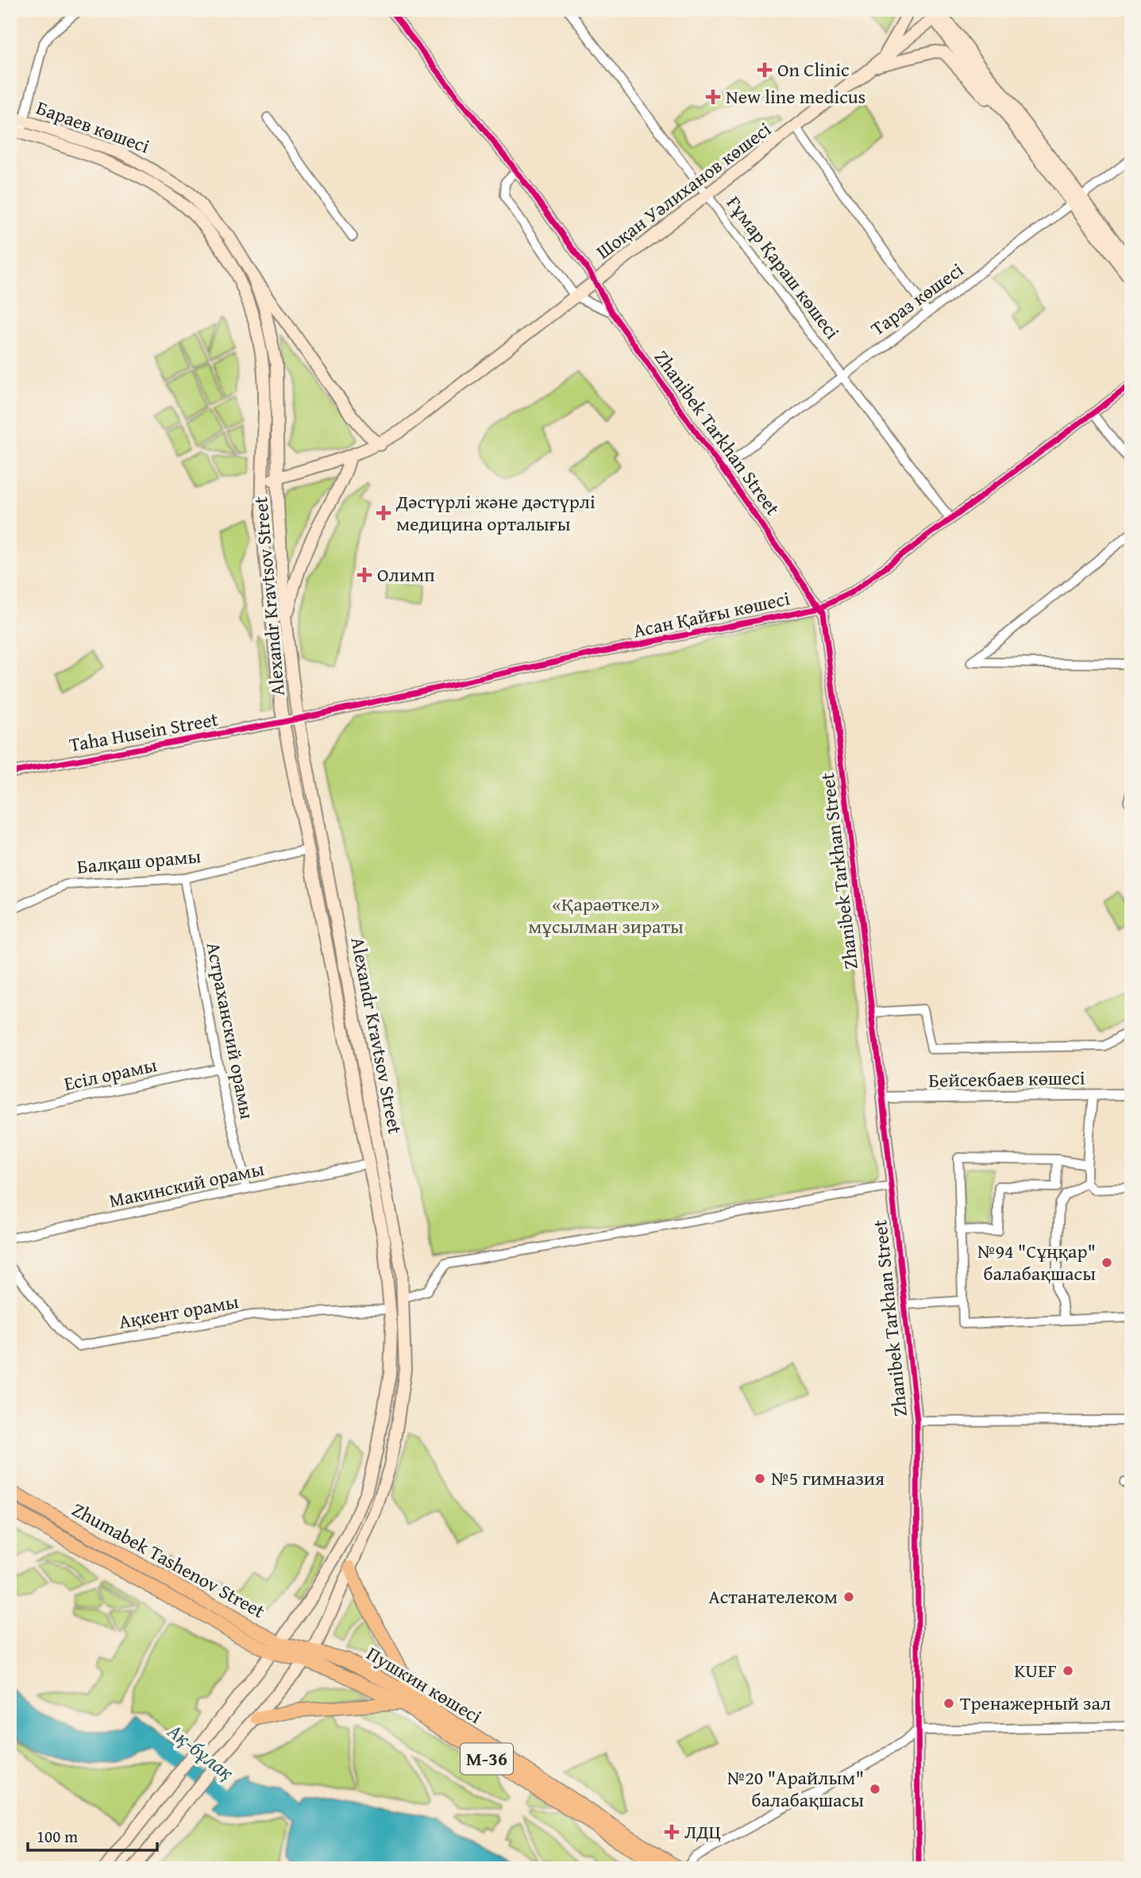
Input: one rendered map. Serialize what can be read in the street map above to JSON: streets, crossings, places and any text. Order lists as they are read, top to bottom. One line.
{"streets":{"main road":["Бараев көшесі","Шоқан Уәлиханов көшесі","Alexandr Kravtsov Street","Zhumabek Tashenov Street","Пушкин көшесі","M-36"],"street":["Ғұмар Қараш көшесі","Тараз көшесі","Zhanibek Tarkhan Street","Асан Қайғы көшесі","Taha Husein Street","Балқаш орамы","Астраханский орамы","Есіл орамы","Бейсекбаев көшесі","Макинский орамы","Ақкент орамы"]},"crossings":[["Бараев көшесі","Alexandr Kravtsov Street"],["Шоқан Уәлиханов көшесі","Ғұмар Қараш көшесі"],["Шоқан Уәлиханов көшесі","Zhanibek Tarkhan Street"],["Шоқан Уәлиханов көшесі","Alexandr Kravtsov Street"],["Ғұмар Қараш көшесі","Тараз көшесі"],["Ғұмар Қараш көшесі","Асан Қайғы көшесі"],["Тараз көшесі","Zhanibek Tarkhan Street"],["Zhanibek Tarkhan Street","Асан Қайғы көшесі"],["Zhanibek Tarkhan Street","Бейсекбаев көшесі"],["Alexandr Kravtsov Street","Асан Қайғы көшесі"],["Alexandr Kravtsov Street","Taha Husein Street"],["Alexandr Kravtsov Street","Балқаш орамы"],["Alexandr Kravtsov Street","Макинский орамы"],["Alexandr Kravtsov Street","Ақкент орамы"],["Alexandr Kravtsov Street","Zhumabek Tashenov Street"],["Alexandr Kravtsov Street","Пушкин көшесі"],["Асан Қайғы көшесі","Taha Husein Street"],["Балқаш орамы","Астраханский орамы"],["Астраханский орамы","Есіл орамы"],["Астраханский орамы","Макинский орамы"],["Zhumabek Tashenov Street","Пушкин көшесі"]],"water":["Ақ-бұлақ"],"parks":["«Қараөткел» мұсылман зираты"],"places":{"health":["On Clinic","New line medicus","Дәстүрлі және дәстүрлі медицина орталығы","Олимп","ЛДЦ"],"other":["№94 \"Сұңқар\" балабақшасы","№5 гимназия","Астанателеком","KUEF","Тренажерный зал","№20 \"Арайлым\" балабақшасы"]},"scale_bar":"100 m"}
